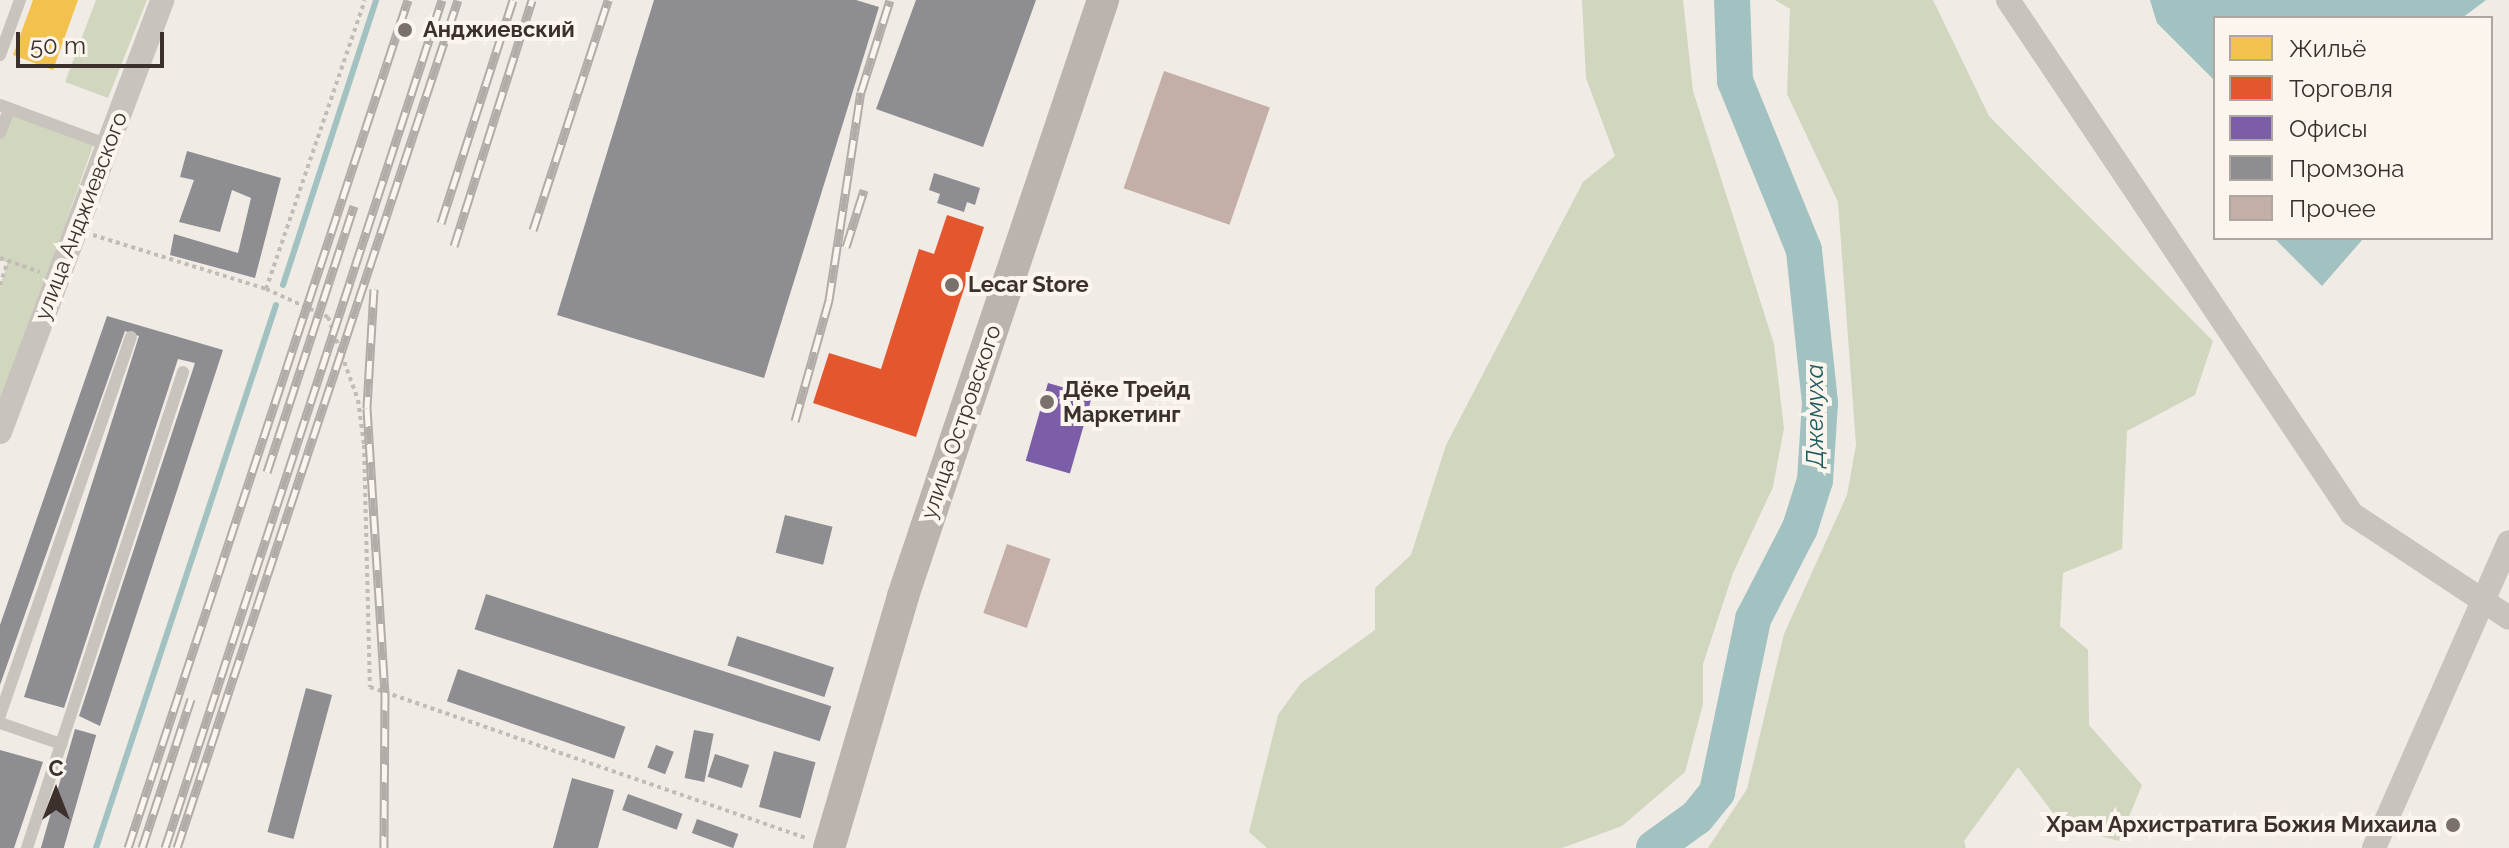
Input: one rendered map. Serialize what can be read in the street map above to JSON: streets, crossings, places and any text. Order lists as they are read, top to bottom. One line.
{"streets":{"street":["улица Анджиевского","улица Островского"]},"water":["Джемуха"],"places":["Анджиевский","Lecar Store","Дёке Трейд Маркетинг","Храм Архистратига Божия Михаила"],"legend":["Жильё","Торговля","Офисы","Промзона","Прочее"],"scale_bar":"50 m","north":"top"}
